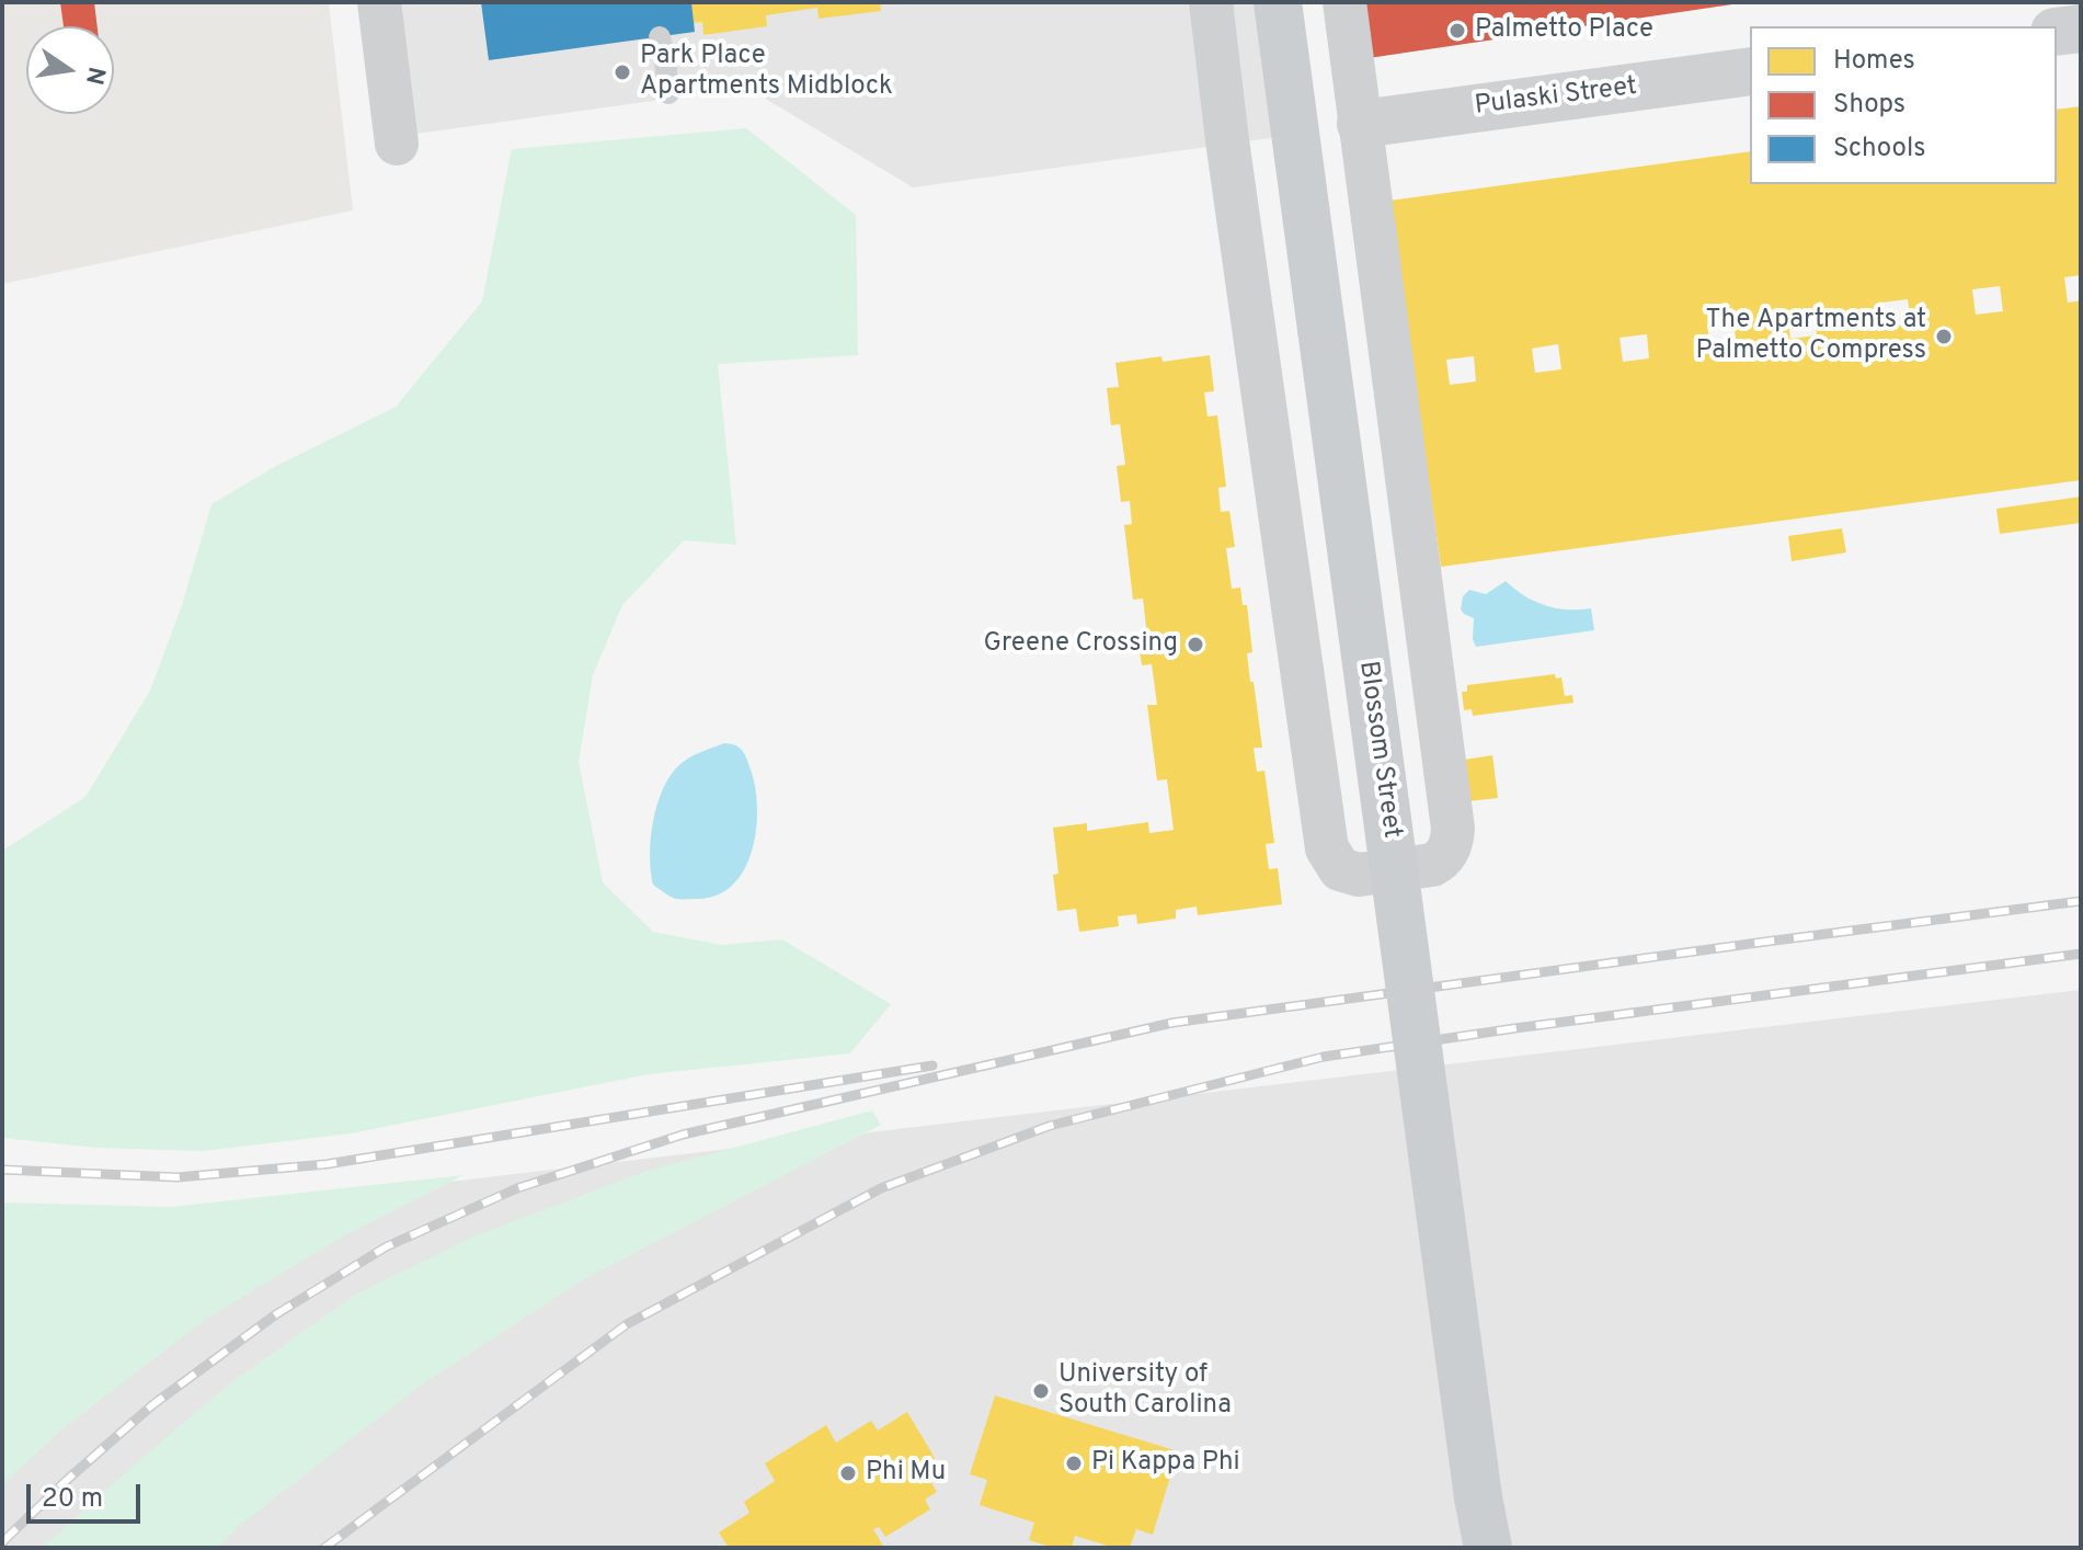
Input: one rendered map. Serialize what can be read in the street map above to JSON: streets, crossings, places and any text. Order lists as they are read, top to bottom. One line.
{"streets":{"main road":["Blossom Street"],"street":["Pulaski Street"]},"places":["Palmetto Place","Park Place Apartments Midblock","The Apartments at Palmetto Compress","Greene Crossing","University of South Carolina","Pi Kappa Phi","Phi Mu"],"legend":["Homes","Shops","Schools"],"scale_bar":"20 m","north":"right"}
